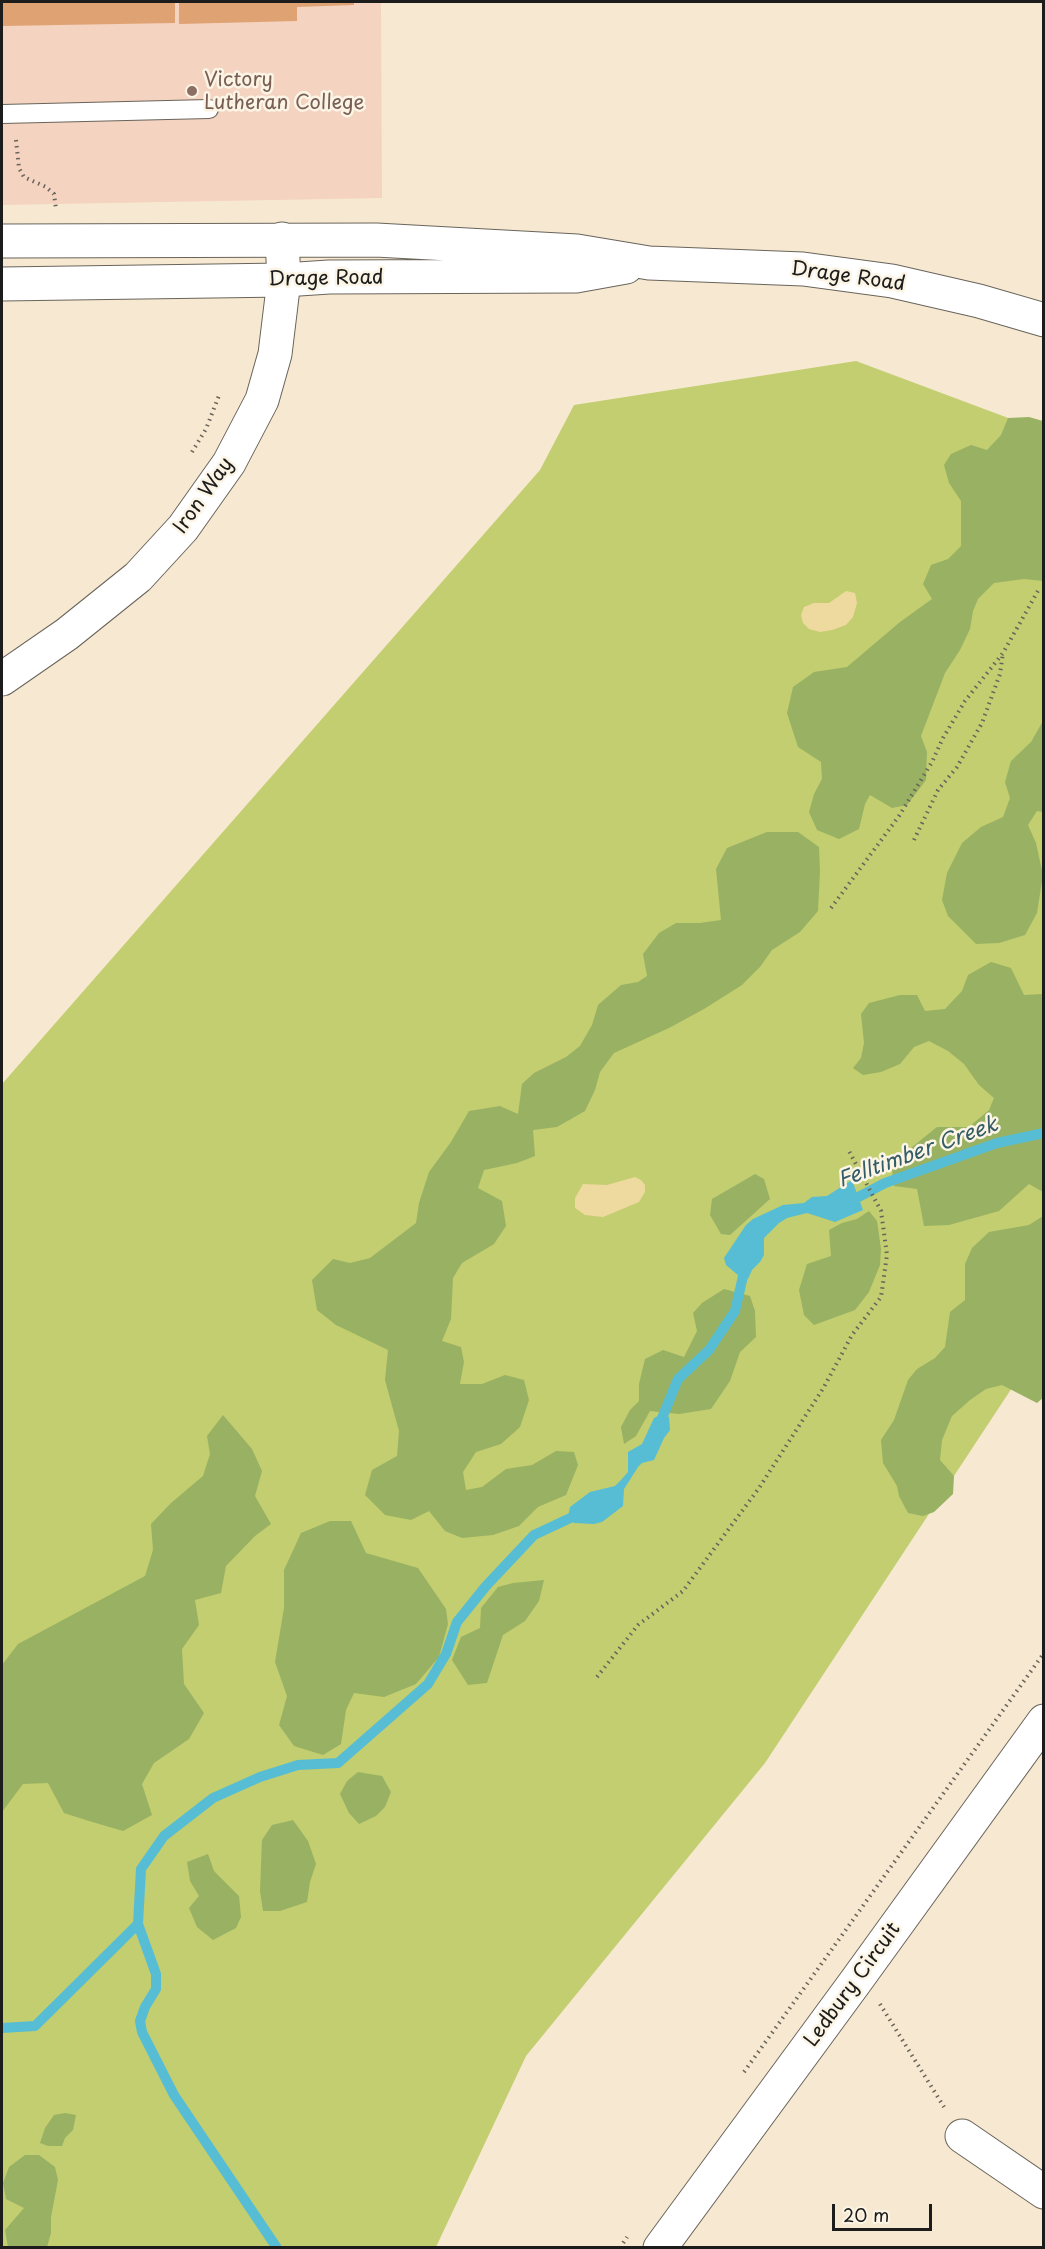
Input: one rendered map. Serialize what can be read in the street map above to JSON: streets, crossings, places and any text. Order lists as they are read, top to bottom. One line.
{"streets":{"street":["Drage Road","Iron Way","Ledbury Circuit"]},"crossings":[["Drage Road","Iron Way"]],"water":["Felltimber Creek"],"places":["Victory Lutheran College"],"scale_bar":"20 m"}
